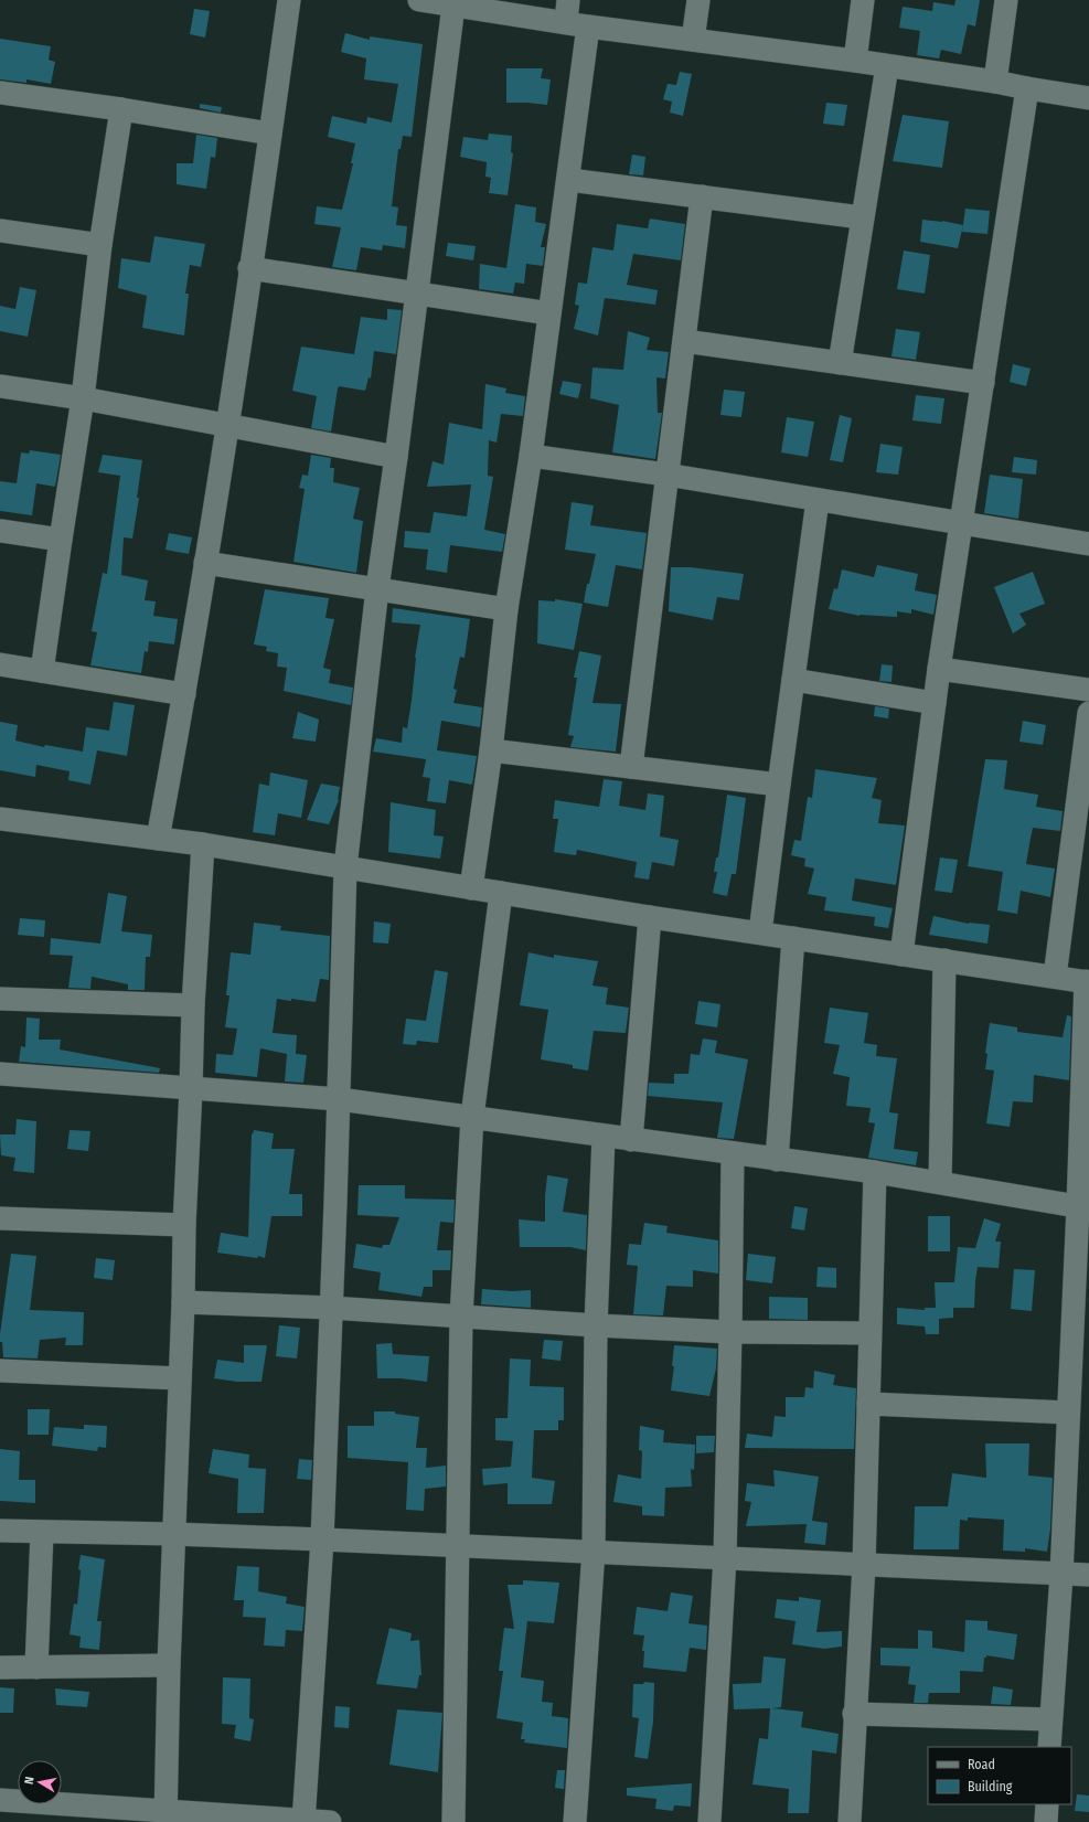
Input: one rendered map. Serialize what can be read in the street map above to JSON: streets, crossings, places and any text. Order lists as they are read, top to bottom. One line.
{"legend":["Road","Building"],"north":"left"}
